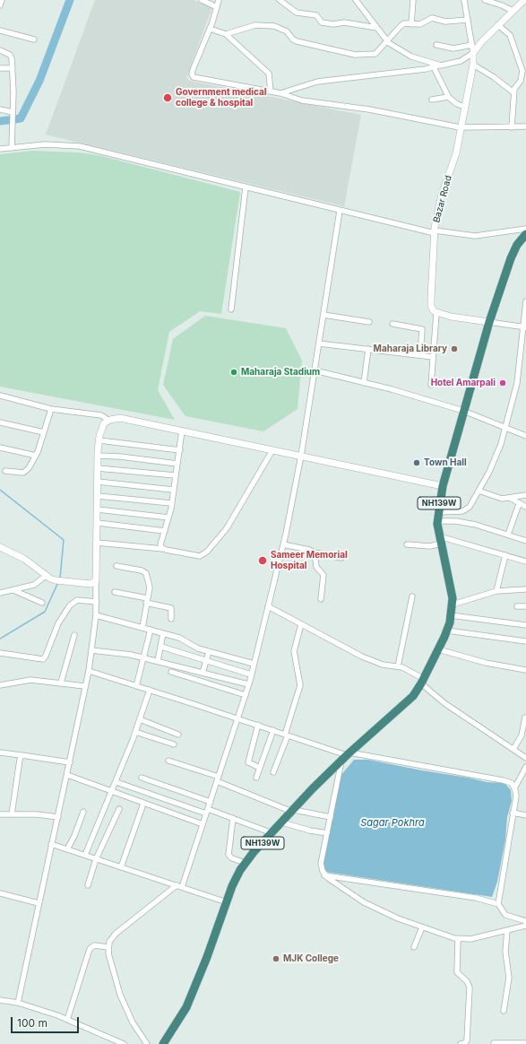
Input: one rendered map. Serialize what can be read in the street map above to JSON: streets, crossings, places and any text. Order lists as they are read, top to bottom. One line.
{"streets":{"highway":["NH139W"],"street":["Bazar Road"]},"water":["Sagar Pokhra"],"places":["Government medical college & hospital","Maharaja Library","Maharaja Stadium","Hotel Amarpali","Town Hall","Sameer Memorial Hospital","MJK College"],"scale_bar":"100 m"}
